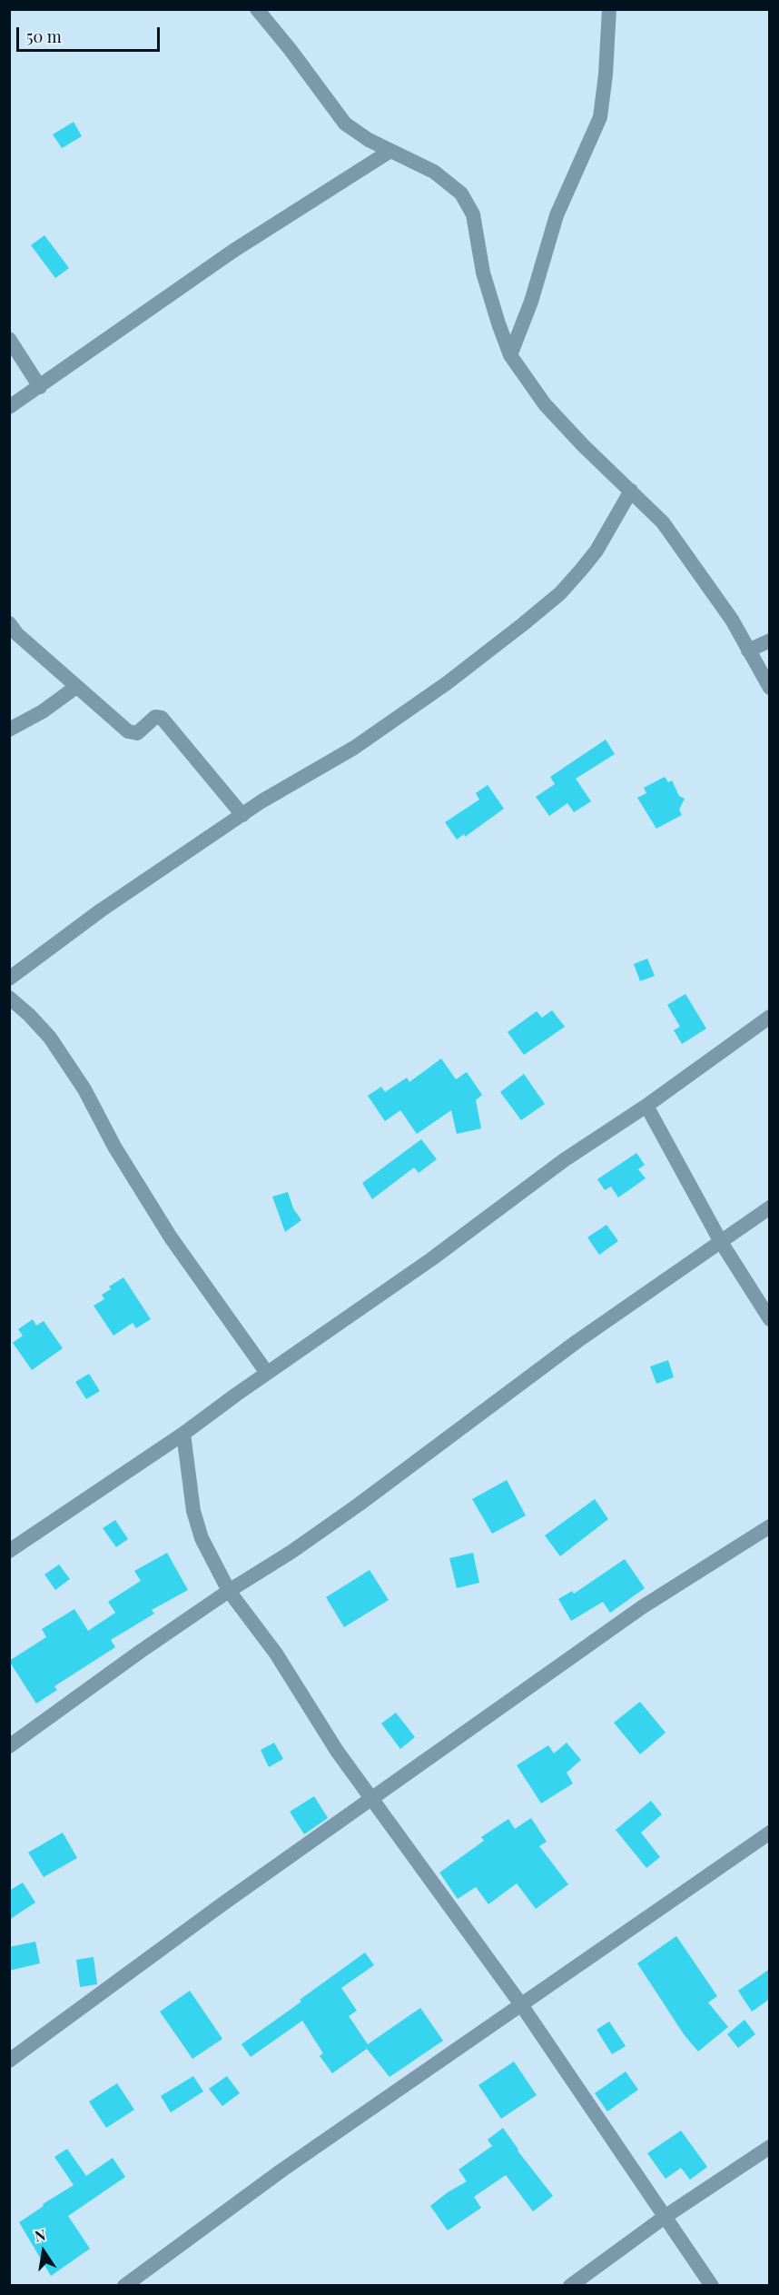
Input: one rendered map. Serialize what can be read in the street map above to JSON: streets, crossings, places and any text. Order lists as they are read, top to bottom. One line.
{"scale_bar":"50 m","north":"top"}
